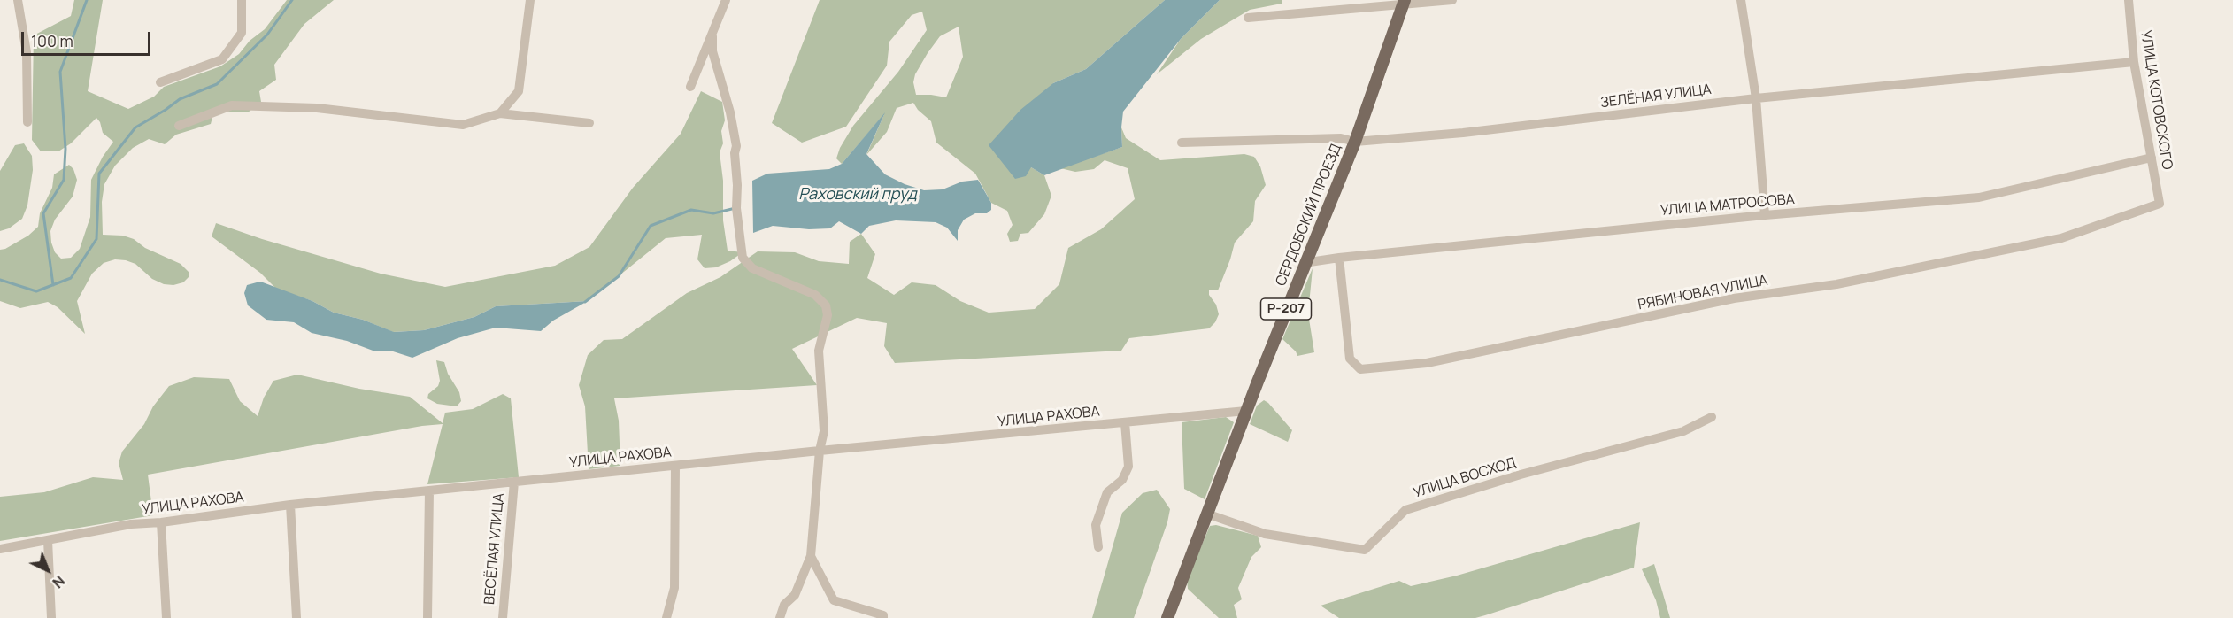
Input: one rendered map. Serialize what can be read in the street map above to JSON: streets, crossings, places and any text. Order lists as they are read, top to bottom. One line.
{"streets":{"main road":["СЕРДОБСКИЙ ПРОЕЗД","Р-207"],"street":["ЗЕЛЁНАЯ УЛИЦА","УЛИЦА КОТОВСКОГО","УЛИЦА МАТРОСОВА","РЯБИНОВАЯ УЛИЦА","УЛИЦА РАХОВА","УЛИЦА ВОСХОД","ВЕСЁЛАЯ УЛИЦА"]},"crossings":[["ЗЕЛЁНАЯ УЛИЦА","УЛИЦА КОТОВСКОГО"],["ЗЕЛЁНАЯ УЛИЦА","СЕРДОБСКИЙ ПРОЕЗД"],["УЛИЦА КОТОВСКОГО","УЛИЦА МАТРОСОВА"],["УЛИЦА КОТОВСКОГО","РЯБИНОВАЯ УЛИЦА"],["УЛИЦА МАТРОСОВА","СЕРДОБСКИЙ ПРОЕЗД"],["УЛИЦА МАТРОСОВА","РЯБИНОВАЯ УЛИЦА"],["СЕРДОБСКИЙ ПРОЕЗД","УЛИЦА РАХОВА"],["СЕРДОБСКИЙ ПРОЕЗД","УЛИЦА ВОСХОД"],["УЛИЦА РАХОВА","ВЕСЁЛАЯ УЛИЦА"]],"water":["Раховский пруд"],"scale_bar":"100 m","north":"bottom right"}
